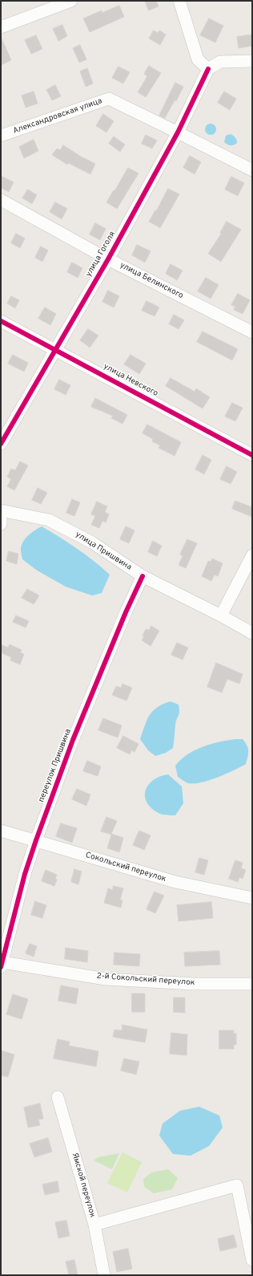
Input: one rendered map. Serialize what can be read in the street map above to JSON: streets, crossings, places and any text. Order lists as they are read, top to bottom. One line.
{"streets":{"street":["Александровская улица","улица Гоголя","улица Белинского","улица Невского","улица Пришвина","переулок Пришвина","Сокольский переулок","2-й Сокольский переулок","Ямской переулок"]},"crossings":[["Александровская улица","улица Гоголя"],["улица Гоголя","улица Белинского"],["улица Гоголя","улица Невского"],["улица Пришвина","переулок Пришвина"],["переулок Пришвина","Сокольский переулок"],["переулок Пришвина","2-й Сокольский переулок"]]}
